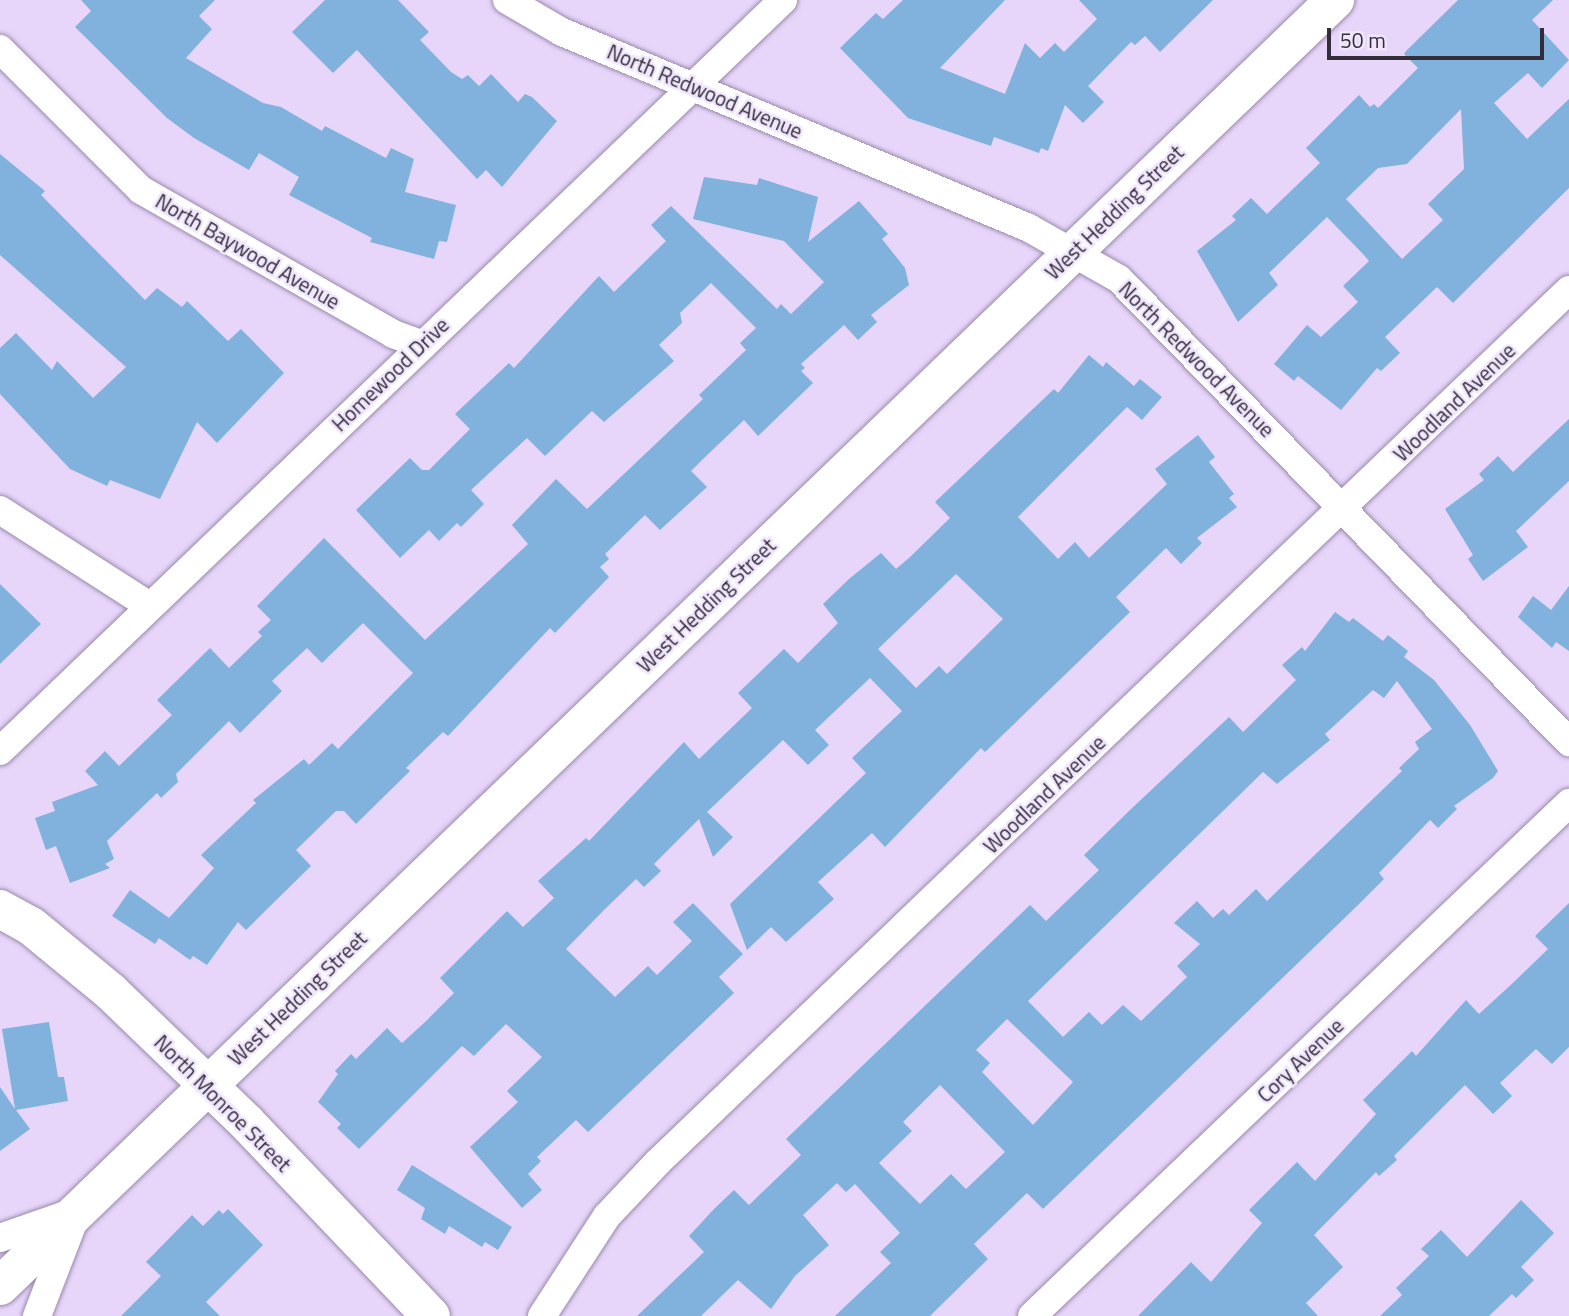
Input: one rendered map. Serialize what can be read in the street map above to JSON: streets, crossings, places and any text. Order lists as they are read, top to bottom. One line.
{"streets":{"main road":["West Hedding Street","North Monroe Street"],"street":["North Redwood Avenue","North Baywood Avenue","Homewood Drive","Woodland Avenue","Cory Avenue"]},"crossings":[["North Redwood Avenue","West Hedding Street"],["North Redwood Avenue","Homewood Drive"],["North Redwood Avenue","Woodland Avenue"],["West Hedding Street","North Monroe Street"],["North Baywood Avenue","Homewood Drive"]],"scale_bar":"50 m"}
